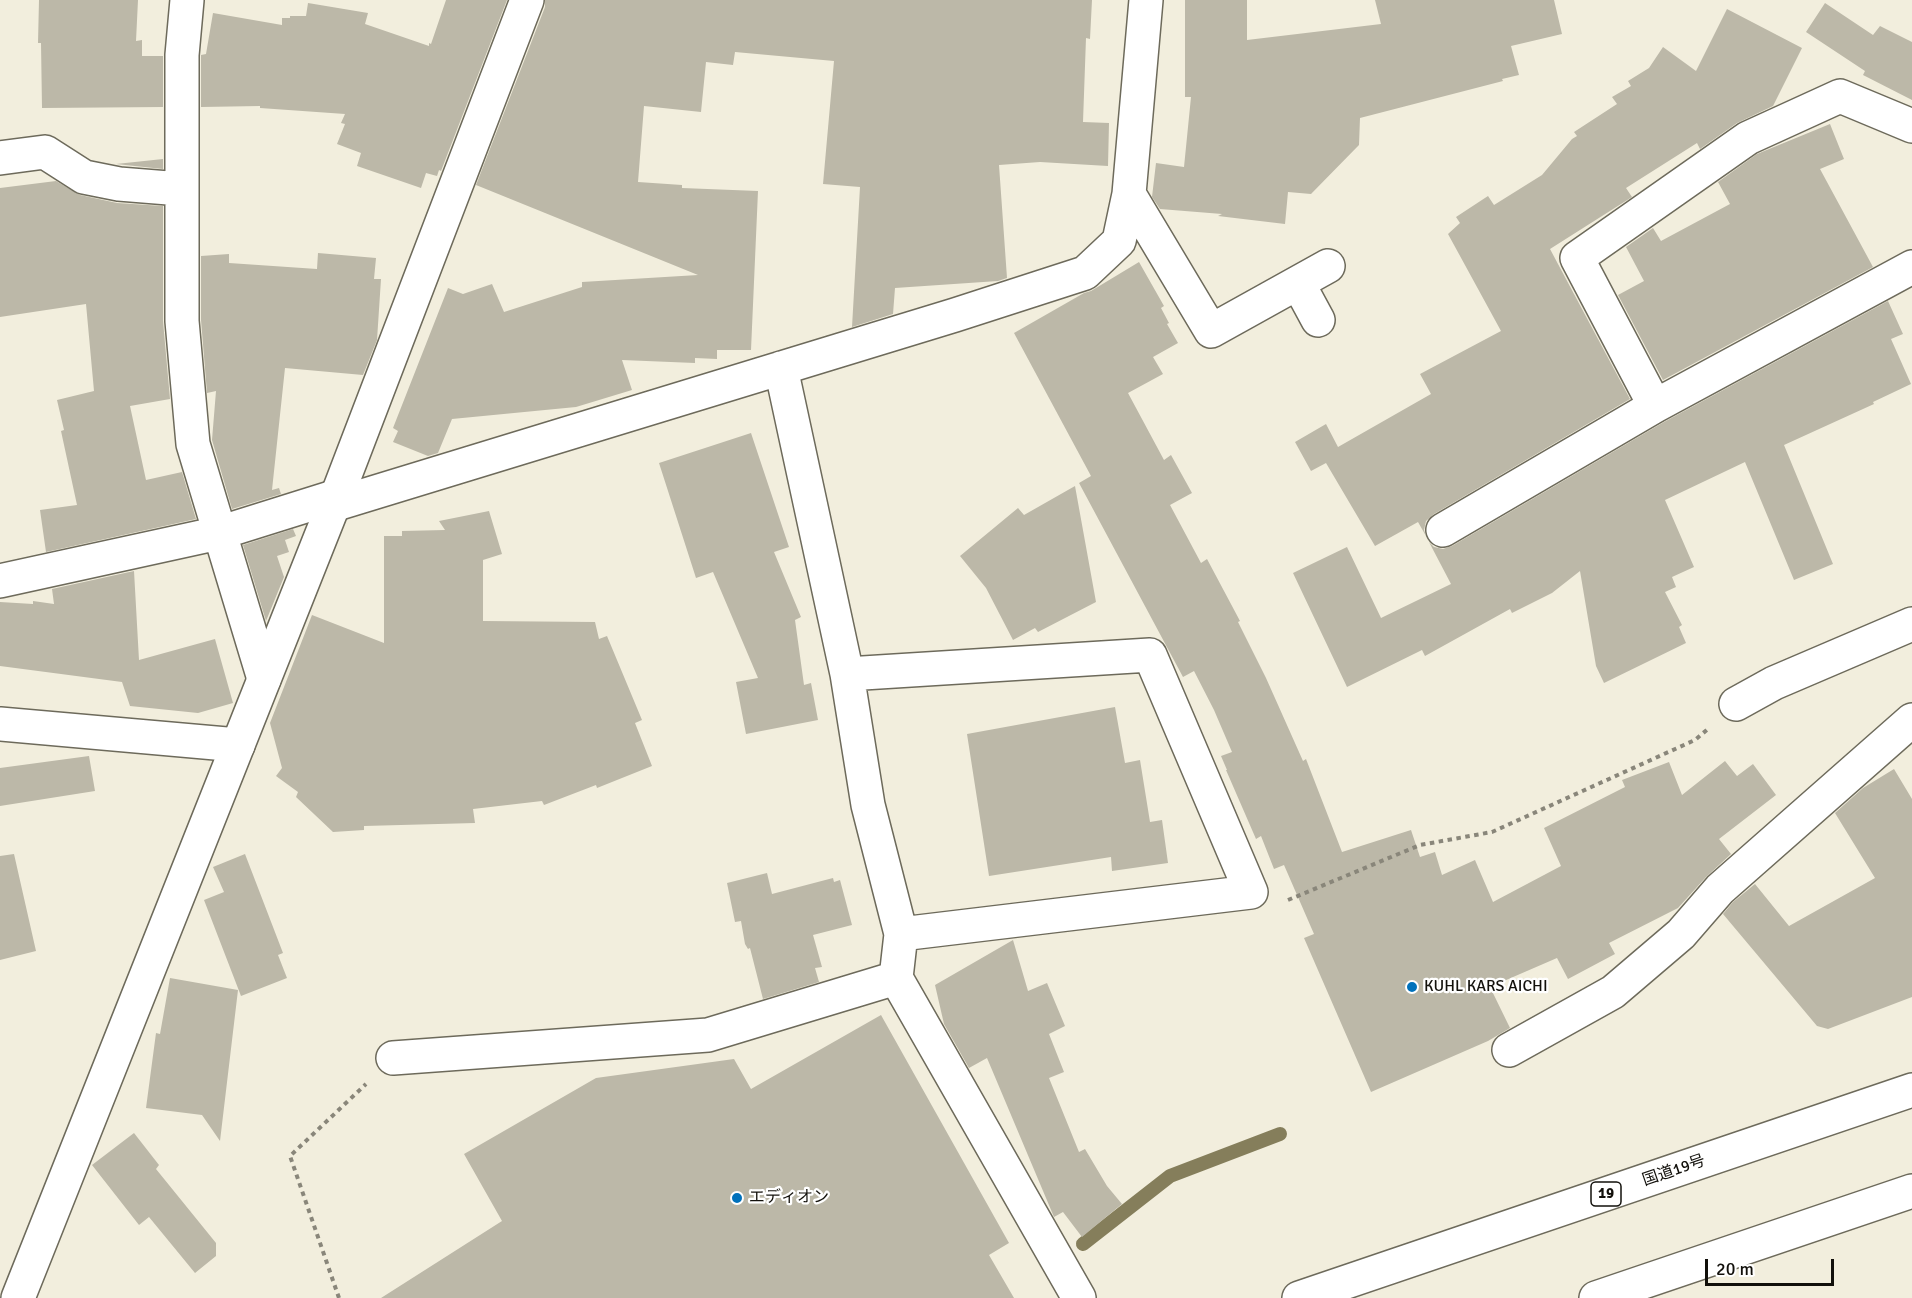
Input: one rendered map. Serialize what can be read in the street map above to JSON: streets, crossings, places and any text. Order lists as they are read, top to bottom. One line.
{"streets":{"main road":["国道19号","19"]},"places":["KUHL KARS AICHI","エディオン"],"scale_bar":"20 m"}
